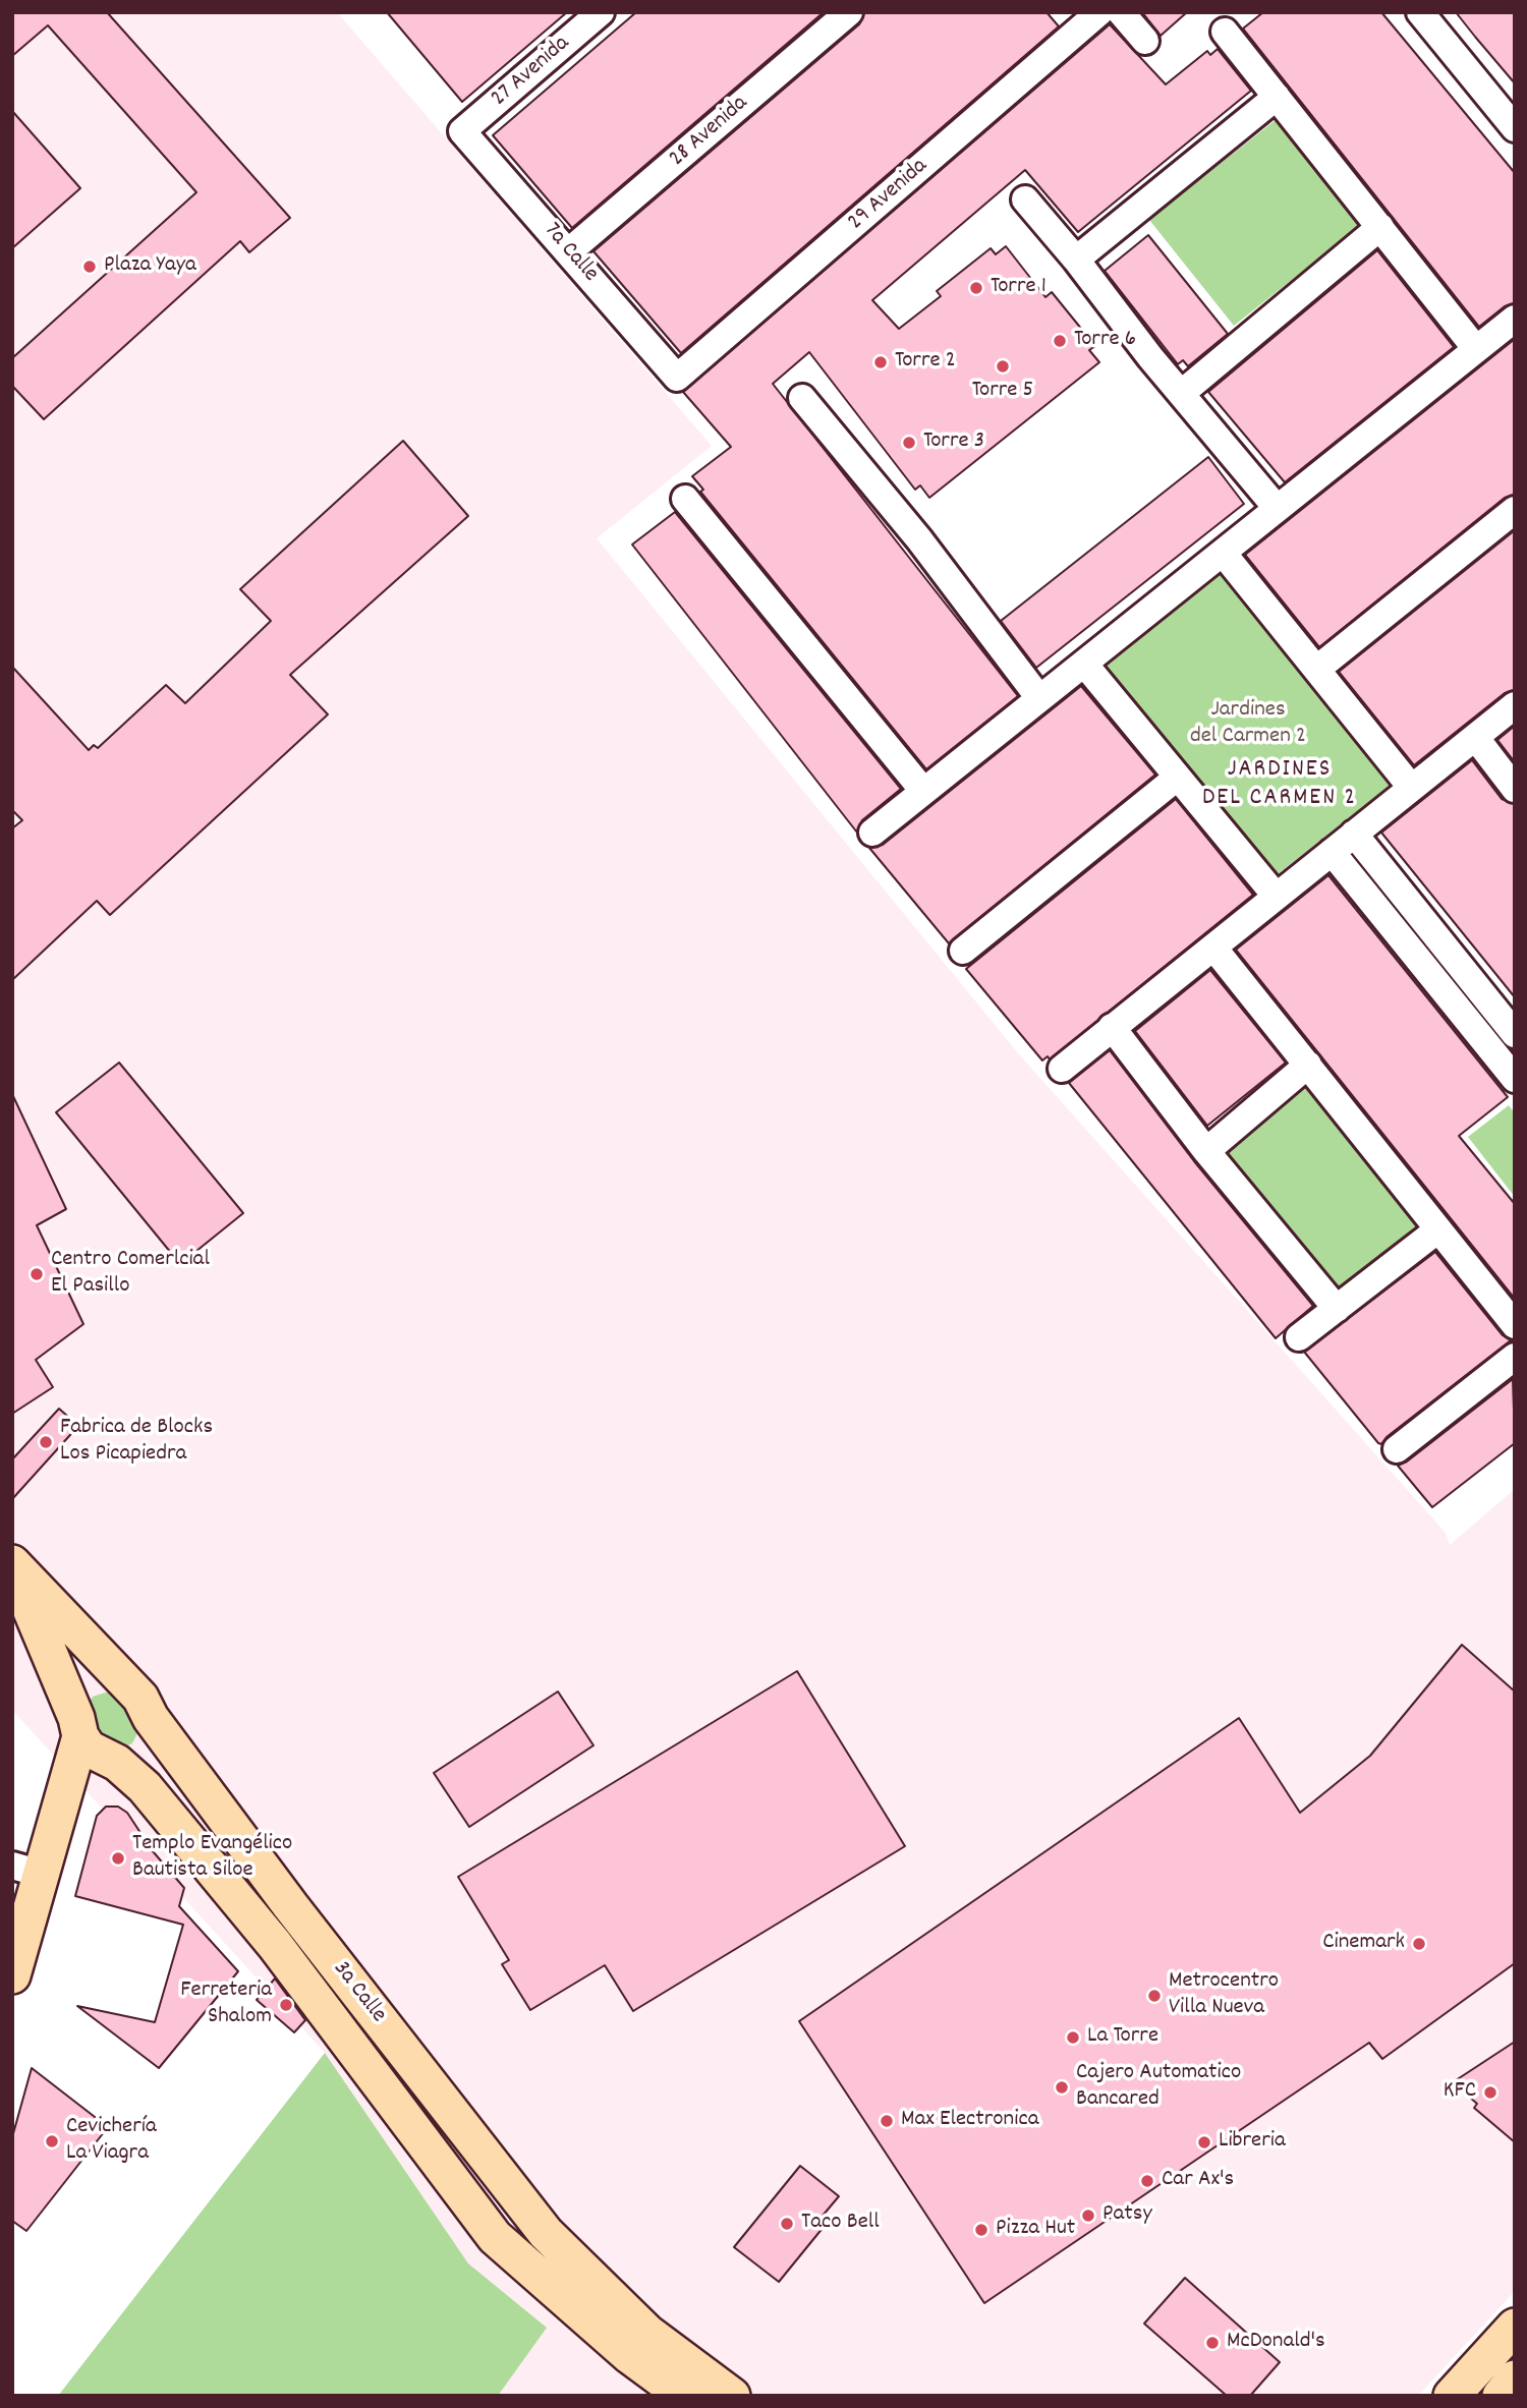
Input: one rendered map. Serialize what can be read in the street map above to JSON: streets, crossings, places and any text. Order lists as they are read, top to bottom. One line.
{"streets":{"main road":["3a Calle"],"street":["27 Avenida","28 Avenida","29 Avenida","7a Calle"]},"crossings":[["27 Avenida","7a Calle"],["28 Avenida","7a Calle"],["29 Avenida","7a Calle"]],"districts":["JARDINES DEL CARMEN 2"],"parks":["Jardines del Carmen 2"],"places":["Plaza Yaya","Torre 1","Torre 6","Torre 2","Torre 5","Torre 3","Centro Comerlcial El Pasillo","Fabrica de Blocks Los Picapiedra","Templo Evangélico Bautista Siloe","Cinemark","Metrocentro Villa Nueva","Ferreteria Shalom","La Torre","Cajero Automatico Bancared","KFC","Max Electronica","Cevichería La Viagra","Libreria","Car Ax's","Patsy","Taco Bell","Pizza Hut","McDonald's"]}
